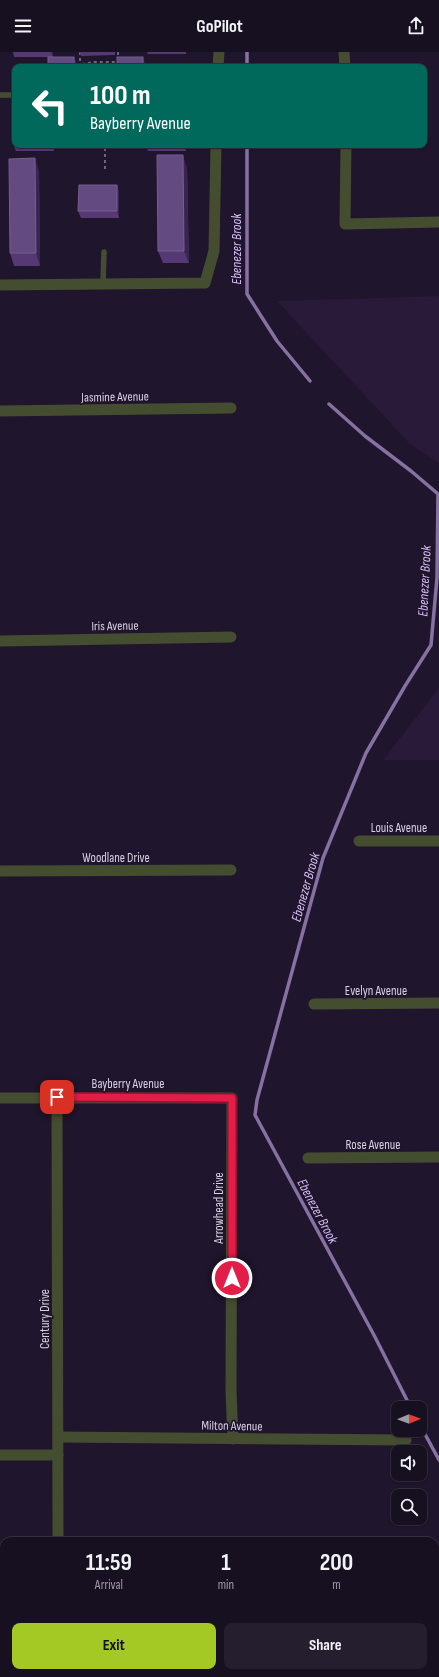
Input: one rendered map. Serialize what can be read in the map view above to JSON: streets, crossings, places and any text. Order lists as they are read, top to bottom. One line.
{"streets":{"street":["Jasmine Avenue","Iris Avenue","Louis Avenue","Woodlane Drive","Evelyn Avenue","Bayberry Avenue","Rose Avenue","Arrowhead Drive","Century Drive","Milton Avenue"]},"crossings":[["Bayberry Avenue","Arrowhead Drive"],["Bayberry Avenue","Century Drive"],["Arrowhead Drive","Milton Avenue"],["Century Drive","Milton Avenue"]],"water":["Ebenezer Brook"],"north":"right","page":{"header":"GoPilot","turn":["100 m","Bayberry Avenue"],"eta":["11:59","Arrival","1","min","200","m"],"buttons":["Exit","Share"]}}
